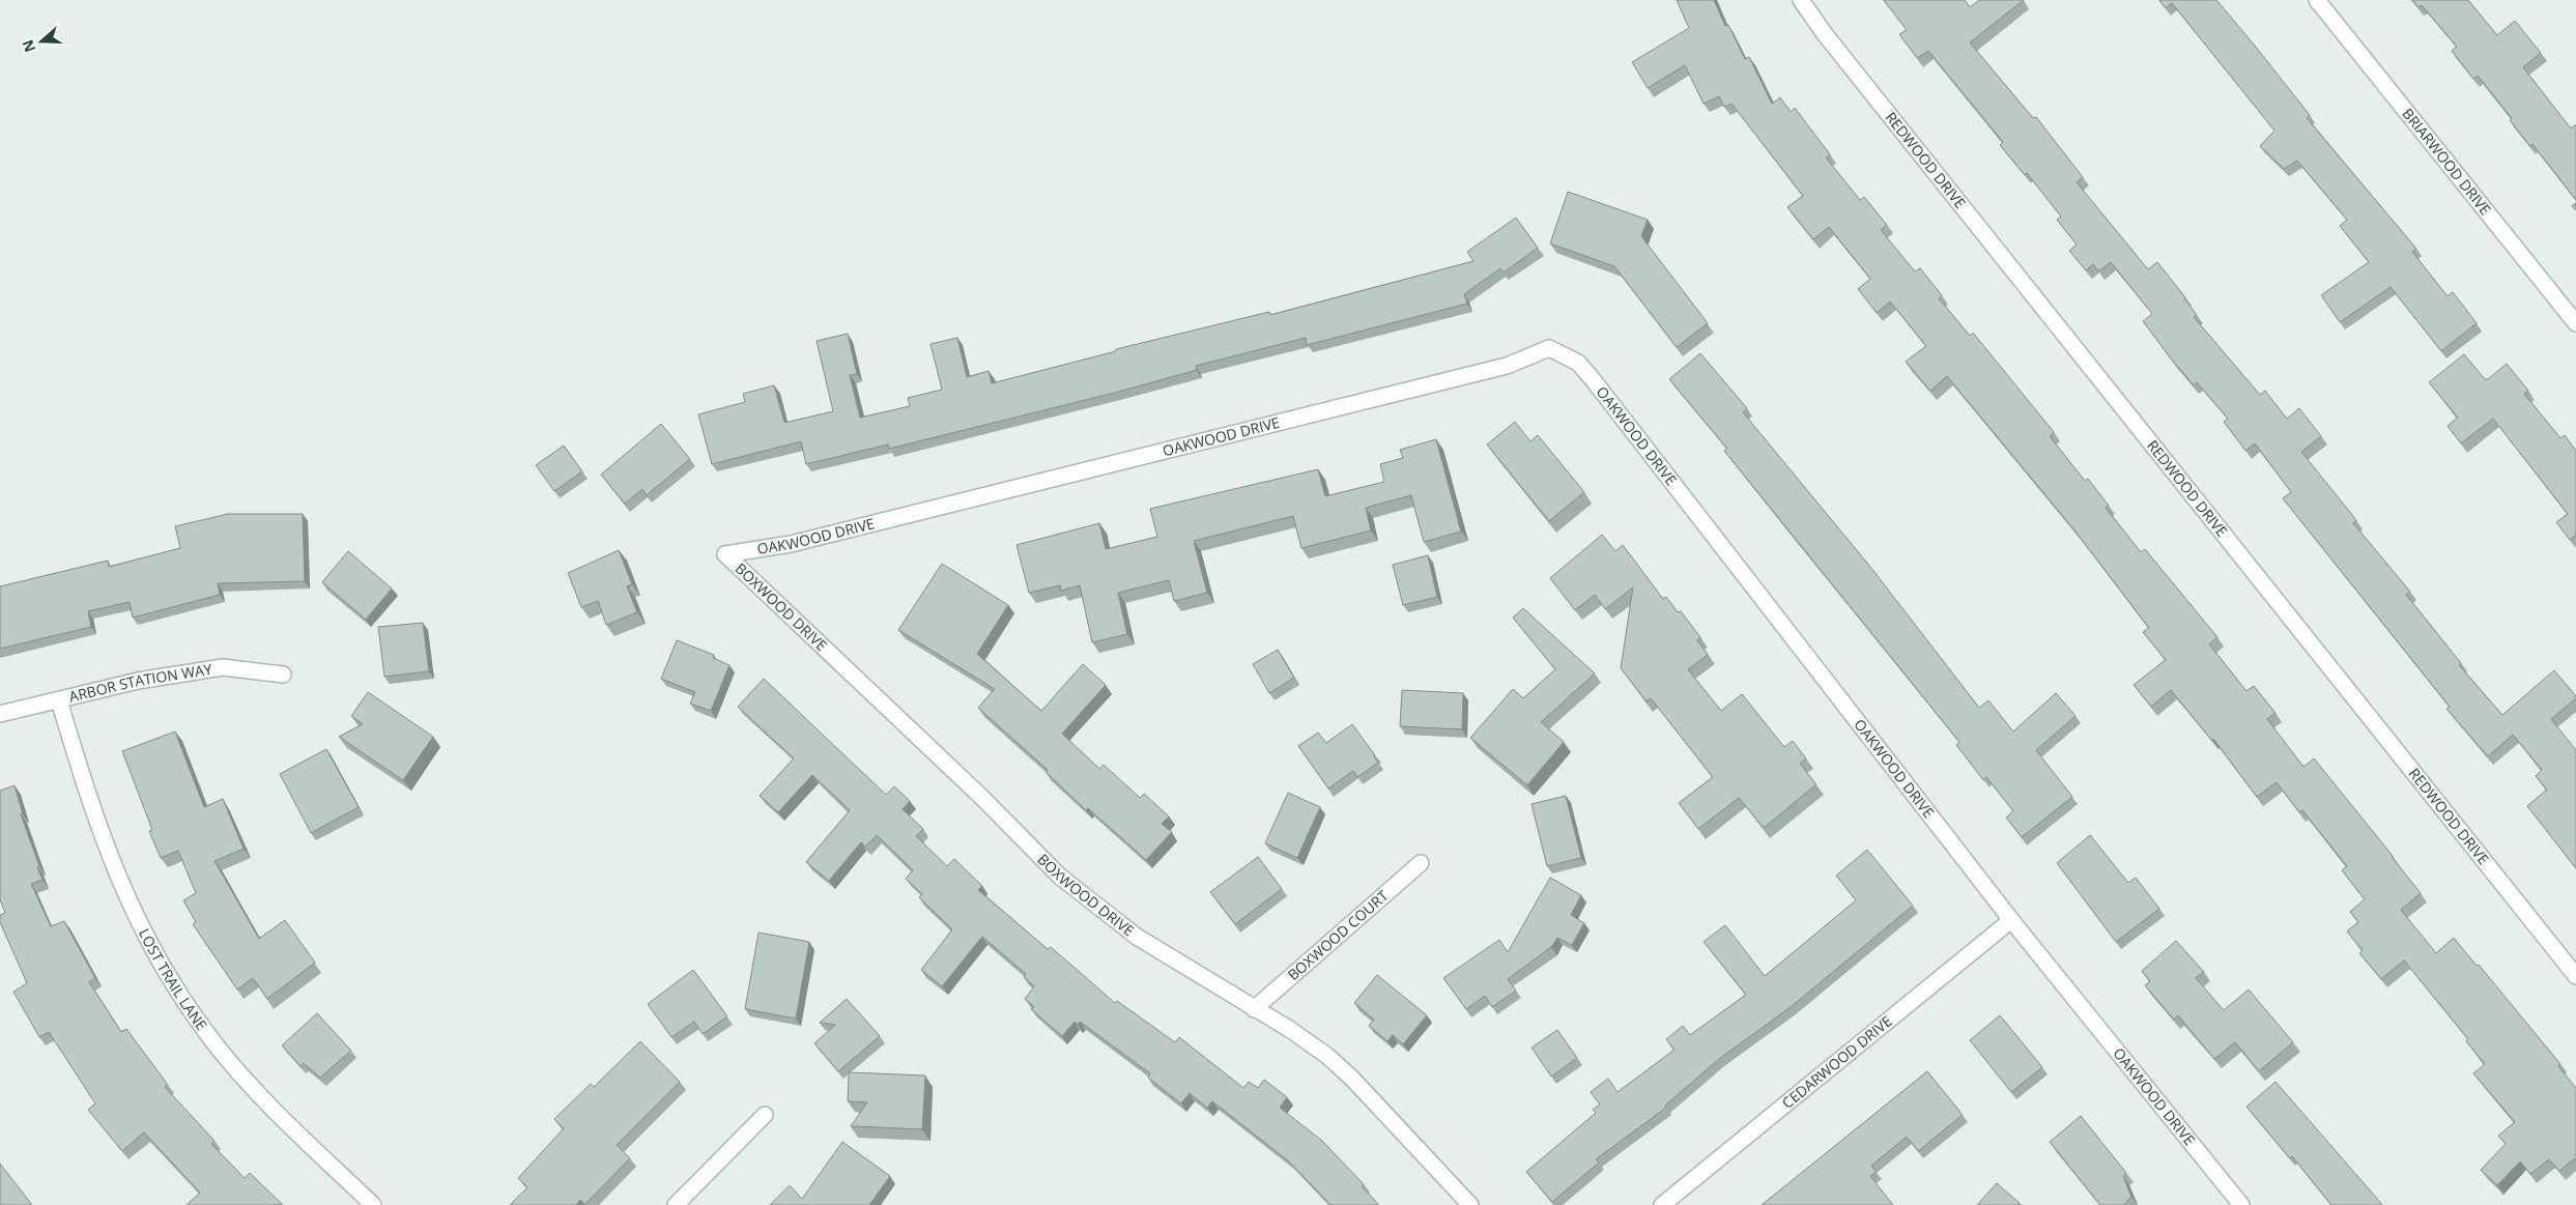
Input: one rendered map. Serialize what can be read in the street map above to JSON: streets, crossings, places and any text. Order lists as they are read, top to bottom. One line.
{"streets":{"street":["REDWOOD DRIVE","BRIARWOOD DRIVE","OAKWOOD DRIVE","BOXWOOD DRIVE","ARBOR STATION WAY","BOXWOOD COURT","LOST TRAIL LANE","CEDARWOOD DRIVE"]},"crossings":[["OAKWOOD DRIVE","BOXWOOD DRIVE"],["OAKWOOD DRIVE","CEDARWOOD DRIVE"],["BOXWOOD DRIVE","BOXWOOD COURT"],["ARBOR STATION WAY","LOST TRAIL LANE"]],"north":"left"}
